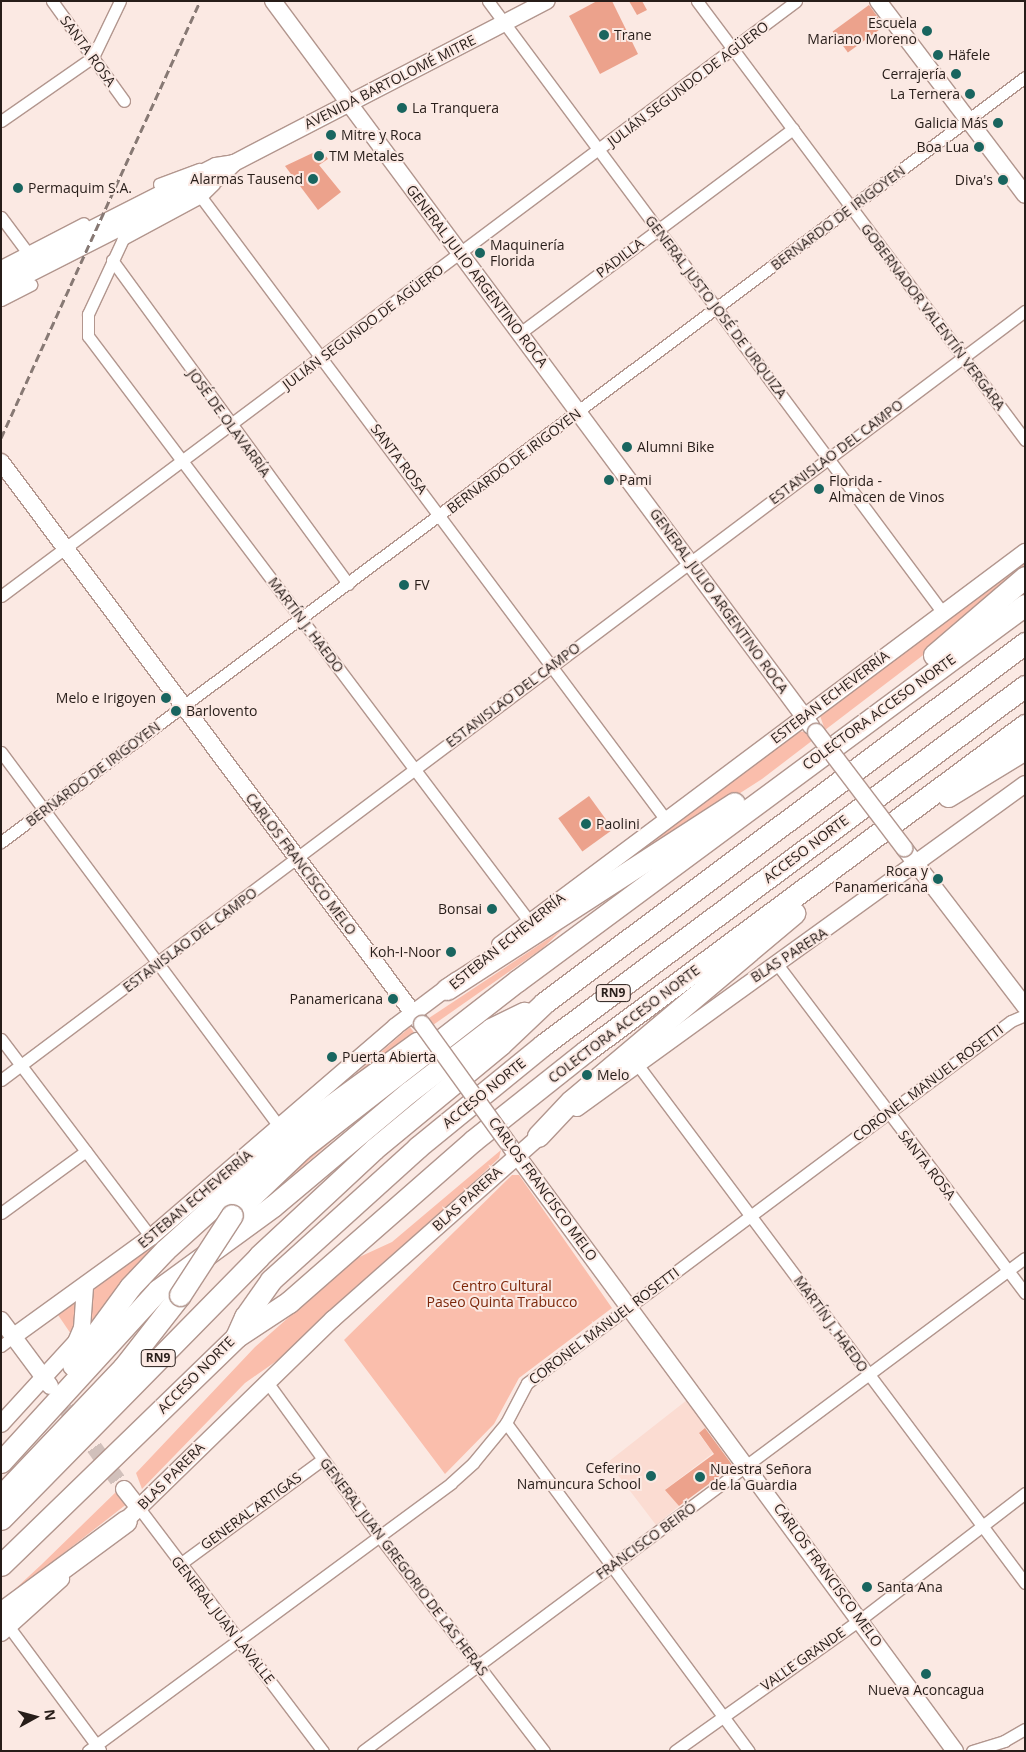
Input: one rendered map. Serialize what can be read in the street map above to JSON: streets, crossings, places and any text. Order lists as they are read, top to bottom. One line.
{"streets":{"highway":["COLECTORA ACCESO NORTE","ACCESO NORTE","RN9"],"street":["SANTA ROSA","AVENIDA BARTOLOMÉ MITRE","JULIÁN SEGUNDO DE AGÜERO","BERNARDO DE IRIGOYEN","PADILLA","GENERAL JULIO ARGENTINO ROCA","GENERAL JUSTO JOSÉ DE URQUIZA","GOBERNADOR VALENTÍN VERGARA","JOSÉ DE OLAVARRÍA","ESTANISLAO DEL CAMPO","MARTÍN J. HAEDO","ESTEBAN ECHEVERRÍA","CARLOS FRANCISCO MELO","BLAS PARERA","CORONEL MANUEL ROSETTI","GENERAL ARTIGAS","FRANCISCO BEIRÓ","GENERAL JUAN GREGORIO DE LAS HERAS","GENERAL JUAN LAVALLE","VALLE GRANDE"]},"crossings":[["SANTA ROSA","JULIÁN SEGUNDO DE AGÜERO"],["SANTA ROSA","BERNARDO DE IRIGOYEN"],["SANTA ROSA","ESTANISLAO DEL CAMPO"],["SANTA ROSA","ESTEBAN ECHEVERRÍA"],["SANTA ROSA","BLAS PARERA"],["SANTA ROSA","CORONEL MANUEL ROSETTI"],["SANTA ROSA","FRANCISCO BEIRÓ"],["AVENIDA BARTOLOMÉ MITRE","GENERAL JULIO ARGENTINO ROCA"],["AVENIDA BARTOLOMÉ MITRE","GENERAL JUSTO JOSÉ DE URQUIZA"],["JULIÁN SEGUNDO DE AGÜERO","GENERAL JULIO ARGENTINO ROCA"],["JULIÁN SEGUNDO DE AGÜERO","GENERAL JUSTO JOSÉ DE URQUIZA"],["JULIÁN SEGUNDO DE AGÜERO","GOBERNADOR VALENTÍN VERGARA"],["JULIÁN SEGUNDO DE AGÜERO","JOSÉ DE OLAVARRÍA"],["JULIÁN SEGUNDO DE AGÜERO","MARTÍN J. HAEDO"],["JULIÁN SEGUNDO DE AGÜERO","CARLOS FRANCISCO MELO"],["BERNARDO DE IRIGOYEN","GENERAL JULIO ARGENTINO ROCA"],["BERNARDO DE IRIGOYEN","GENERAL JUSTO JOSÉ DE URQUIZA"],["BERNARDO DE IRIGOYEN","GOBERNADOR VALENTÍN VERGARA"],["BERNARDO DE IRIGOYEN","JOSÉ DE OLAVARRÍA"],["BERNARDO DE IRIGOYEN","MARTÍN J. HAEDO"],["BERNARDO DE IRIGOYEN","CARLOS FRANCISCO MELO"],["PADILLA","GENERAL JULIO ARGENTINO ROCA"],["PADILLA","GENERAL JUSTO JOSÉ DE URQUIZA"],["PADILLA","GOBERNADOR VALENTÍN VERGARA"],["GENERAL JULIO ARGENTINO ROCA","ESTANISLAO DEL CAMPO"],["GENERAL JULIO ARGENTINO ROCA","ESTEBAN ECHEVERRÍA"],["GENERAL JULIO ARGENTINO ROCA","COLECTORA ACCESO NORTE"],["GENERAL JULIO ARGENTINO ROCA","BLAS PARERA"],["GENERAL JUSTO JOSÉ DE URQUIZA","ESTANISLAO DEL CAMPO"],["GENERAL JUSTO JOSÉ DE URQUIZA","ESTEBAN ECHEVERRÍA"],["GOBERNADOR VALENTÍN VERGARA","ESTANISLAO DEL CAMPO"],["JOSÉ DE OLAVARRÍA","MARTÍN J. HAEDO"],["ESTANISLAO DEL CAMPO","MARTÍN J. HAEDO"],["ESTANISLAO DEL CAMPO","CARLOS FRANCISCO MELO"],["MARTÍN J. HAEDO","ESTEBAN ECHEVERRÍA"],["MARTÍN J. HAEDO","BLAS PARERA"],["MARTÍN J. HAEDO","CORONEL MANUEL ROSETTI"],["MARTÍN J. HAEDO","FRANCISCO BEIRÓ"],["MARTÍN J. HAEDO","VALLE GRANDE"],["ESTEBAN ECHEVERRÍA","CARLOS FRANCISCO MELO"],["COLECTORA ACCESO NORTE","ACCESO NORTE"],["CARLOS FRANCISCO MELO","BLAS PARERA"],["CARLOS FRANCISCO MELO","CORONEL MANUEL ROSETTI"],["CARLOS FRANCISCO MELO","FRANCISCO BEIRÓ"],["CARLOS FRANCISCO MELO","VALLE GRANDE"],["BLAS PARERA","GENERAL JUAN GREGORIO DE LAS HERAS"],["BLAS PARERA","GENERAL JUAN LAVALLE"],["CORONEL MANUEL ROSETTI","GENERAL JUAN GREGORIO DE LAS HERAS"],["CORONEL MANUEL ROSETTI","GENERAL JUAN LAVALLE"],["GENERAL ARTIGAS","GENERAL JUAN GREGORIO DE LAS HERAS"],["GENERAL ARTIGAS","GENERAL JUAN LAVALLE"],["FRANCISCO BEIRÓ","GENERAL JUAN GREGORIO DE LAS HERAS"]],"parks":["Centro Cultural Paseo Quinta Trabucco"],"places":["Escuela Mariano Moreno","Trane","Häfele","Cerrajería","La Ternera","La Tranquera","Galicia Más","Mitre y Roca","Boa Lua","TM Metales","Alarmas Tausend","Diva's","Permaquim S.A.","Maquinería Florida","Alumni Bike","Pami","Florida - Almacen de Vinos","FV","Melo e Irigoyen","Barlovento","Paolini","Roca y Panamericana","Bonsai","Koh-I-Noor","Panamericana","Puerta Abierta","Melo","Ceferino Namuncura School","Nuestra Señora de la Guardia","Santa Ana","Nueva Aconcagua"],"north":"right"}
